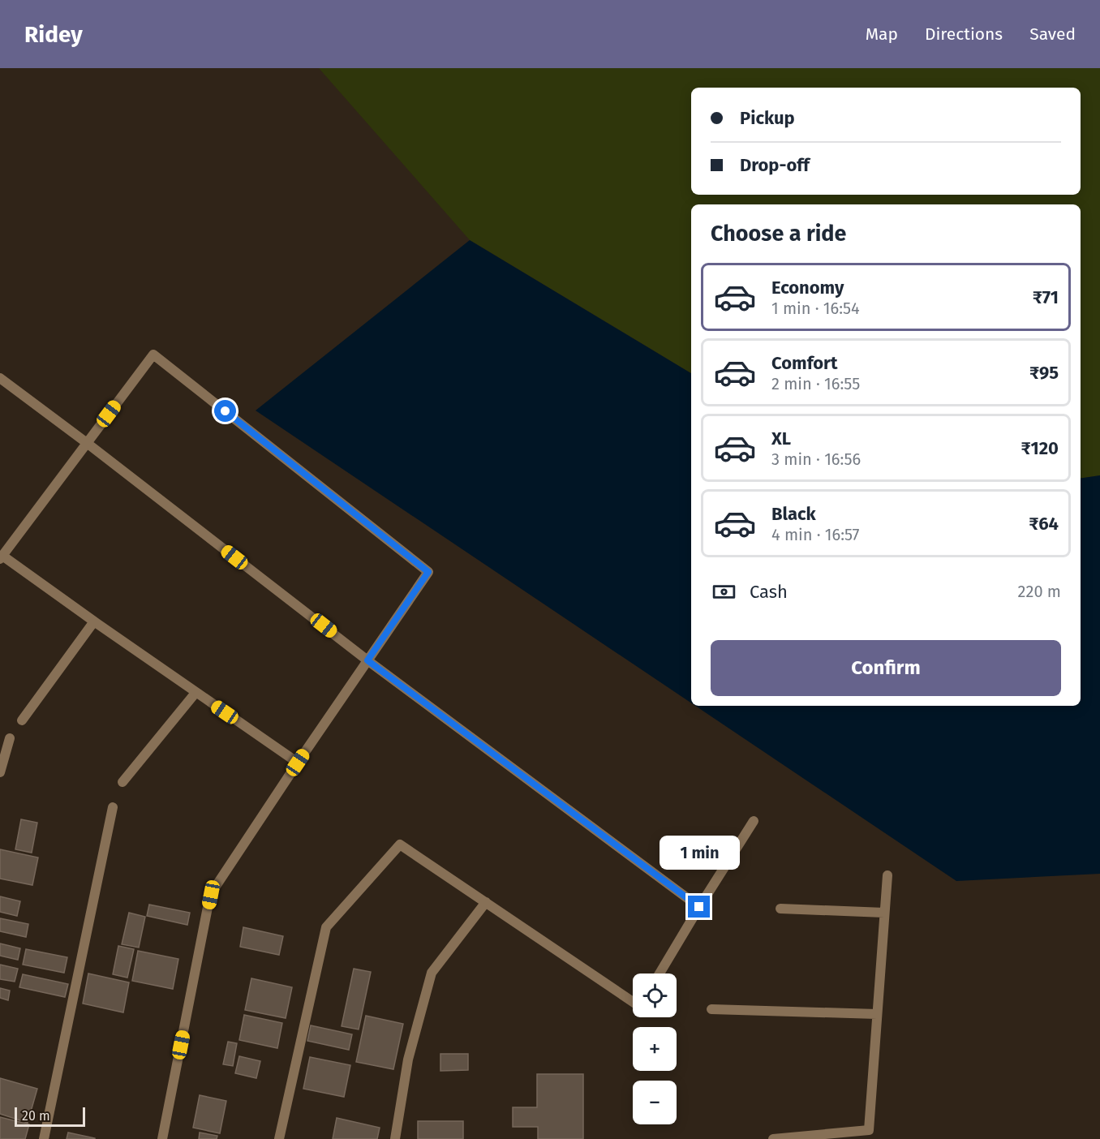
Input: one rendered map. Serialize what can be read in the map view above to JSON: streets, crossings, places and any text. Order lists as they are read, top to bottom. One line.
{"scale_bar":"20 m","page":{"header":"Ridey","nav":["Map","Directions","Saved"],"banner":["Pickup","Drop-off"],"heading":"Choose a ride","list":[{"name":"Economy","note":"1 min · 16:54","value":"₹71"},{"name":"Comfort","note":"2 min · 16:55","value":"₹95"},{"name":"XL","note":"3 min · 16:56","value":"₹120"},{"name":"Black","note":"4 min · 16:57","value":"₹64"}],"pay":["Cash","220 m"],"buttons":"Confirm","bubble":"1 min","map_buttons":["+","−"],"scale":"20 m"}}
